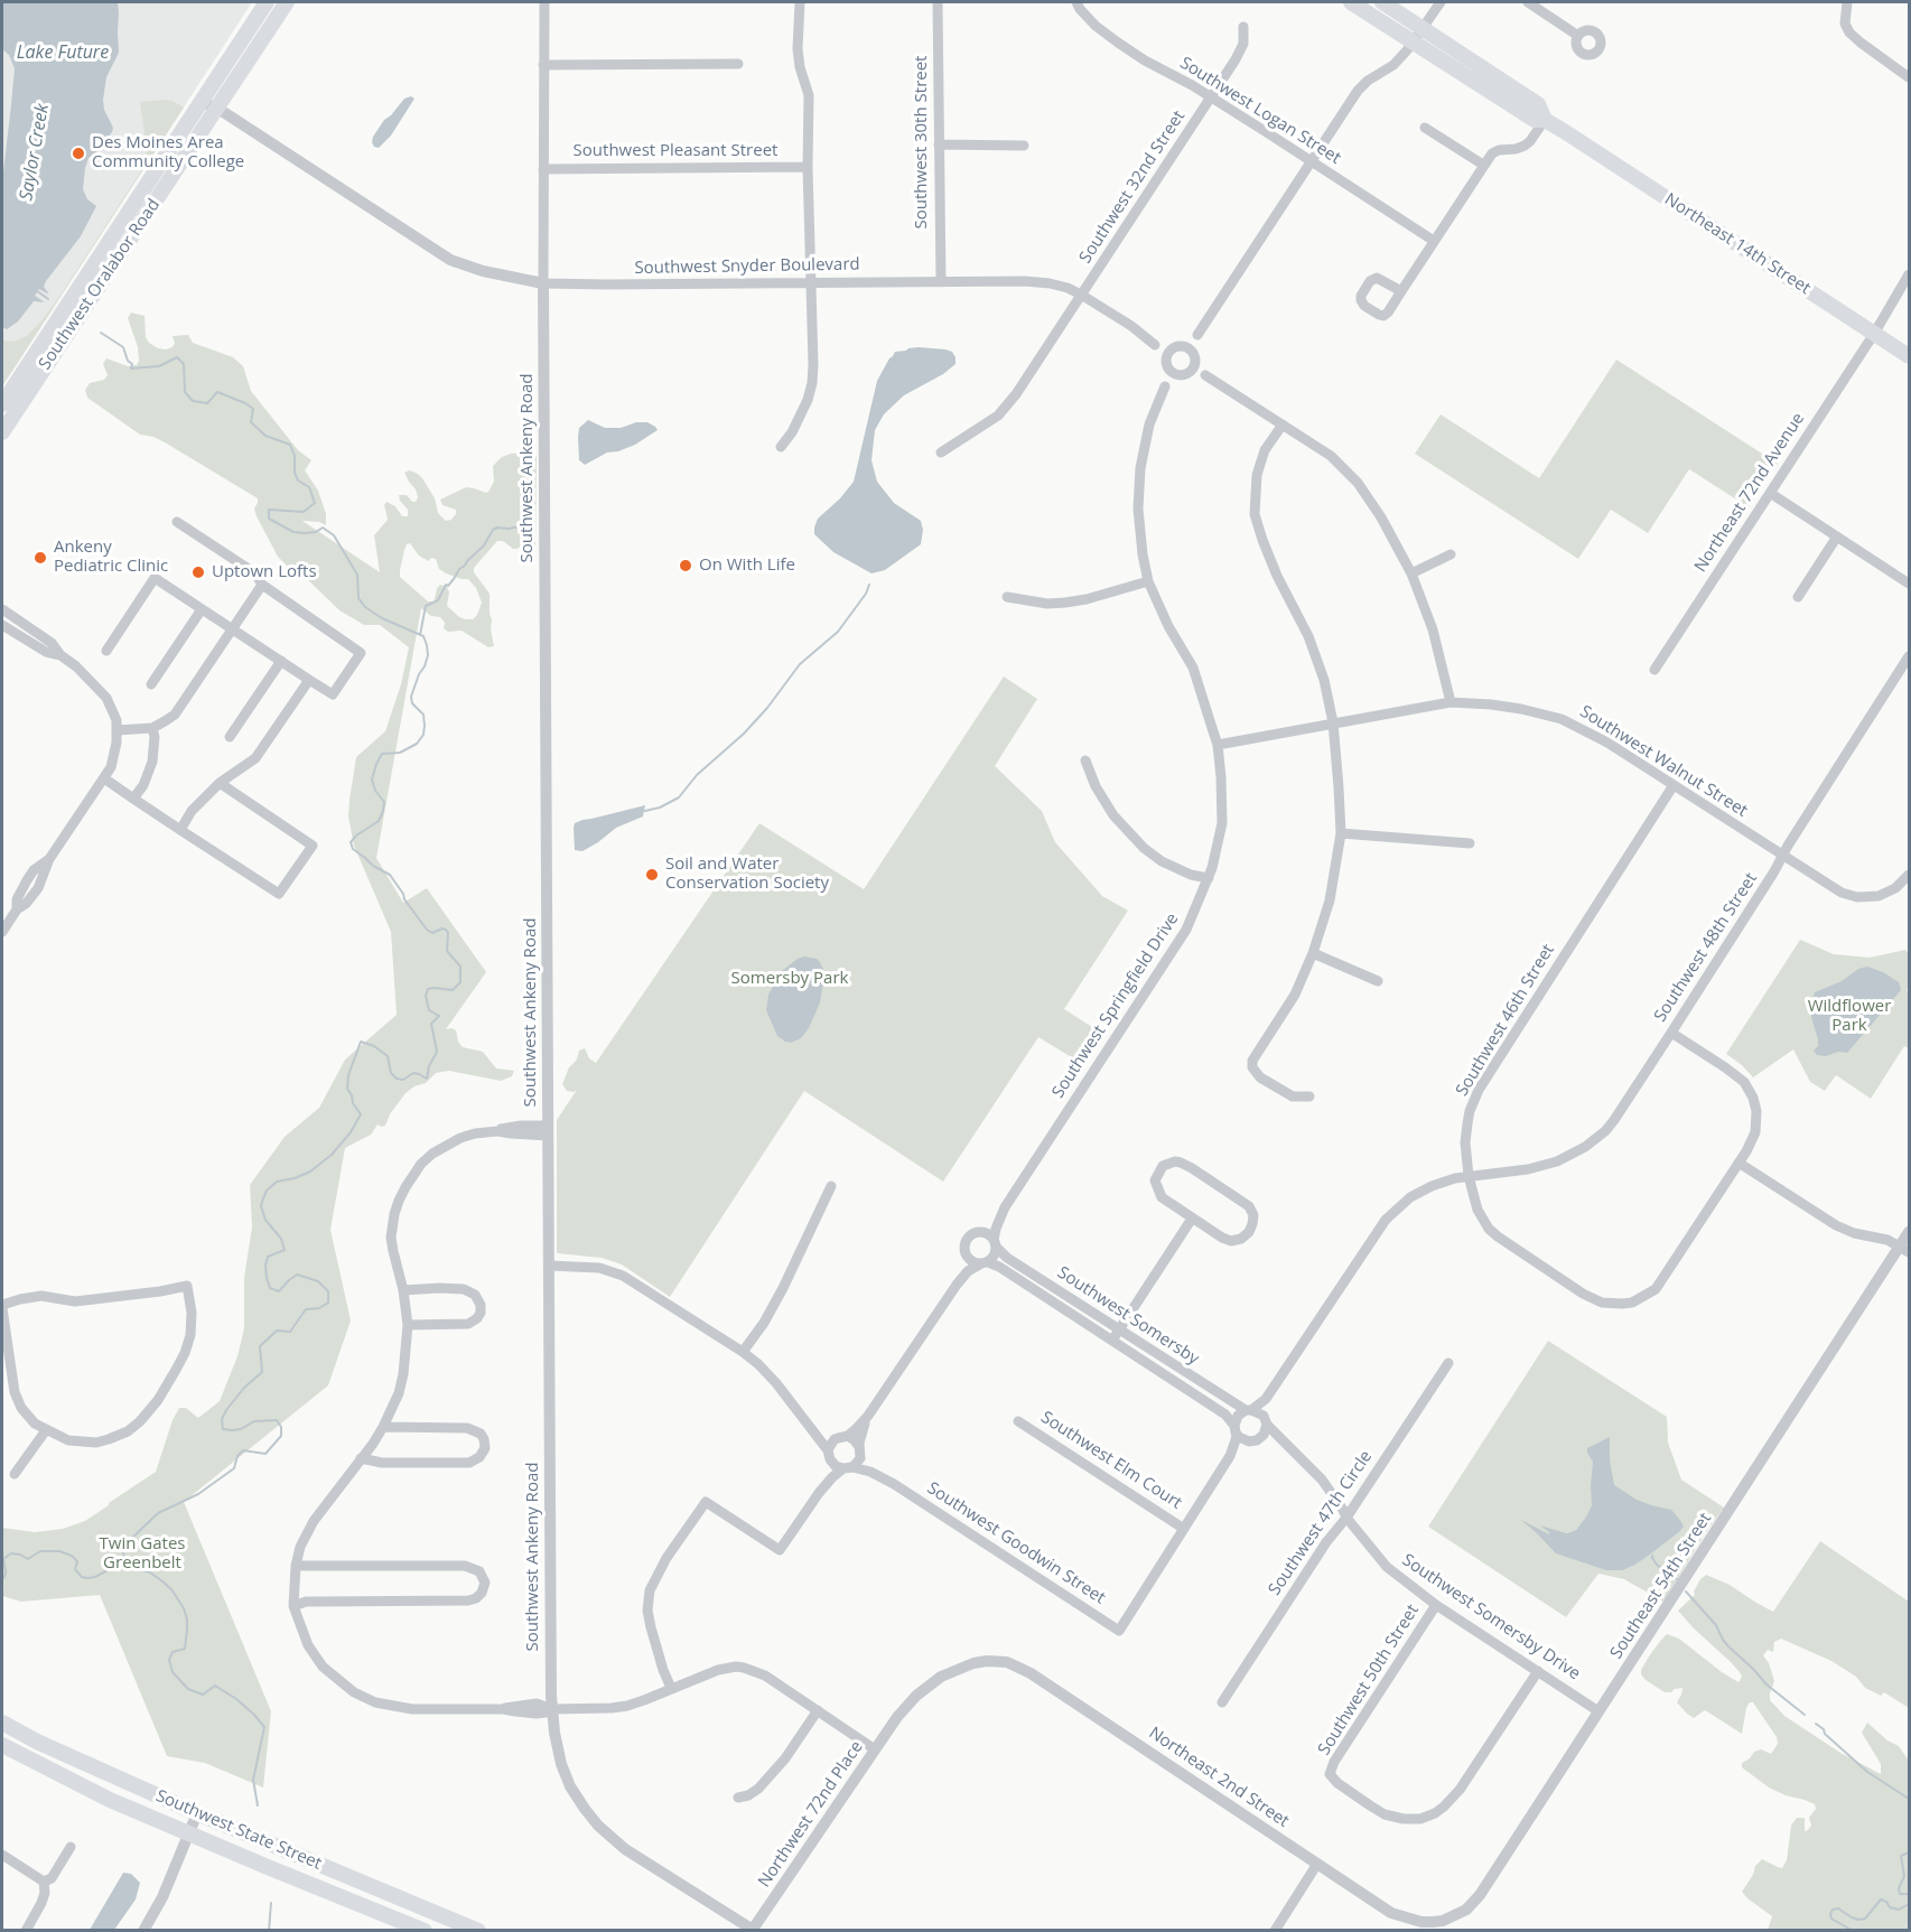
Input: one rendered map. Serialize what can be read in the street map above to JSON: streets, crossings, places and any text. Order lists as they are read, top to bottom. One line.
{"streets":{"main road":["Northeast 14th Street","Southwest Oralabor Road","Southwest State Street"],"street":["Southwest Logan Street","Southwest 30th Street","Southwest Pleasant Street","Southwest 32nd Street","Southwest Snyder Boulevard","Southwest Ankeny Road","Northeast 72nd Avenue","Southwest Walnut Street","Southwest 48th Street","Southwest Springfield Drive","Southwest 46th Street","Southwest Somersby","Southwest Elm Court","Southwest 47th Circle","Southwest Goodwin Street","Southeast 54th Street","Southwest Somersby Drive","Southwest 50th Street","Northeast 2nd Street","Northwest 72nd Place"]},"crossings":[["Southwest Logan Street","Southwest 32nd Street"],["Southwest 30th Street","Southwest Snyder Boulevard"],["Southwest Pleasant Street","Southwest Ankeny Road"],["Southwest 32nd Street","Southwest Snyder Boulevard"],["Northeast 14th Street","Northeast 72nd Avenue"],["Southwest Snyder Boulevard","Southwest Oralabor Road"],["Southwest Snyder Boulevard","Southwest Ankeny Road"],["Southwest Snyder Boulevard","Southwest Springfield Drive"],["Southwest Ankeny Road","Northwest 72nd Place"],["Southwest Walnut Street","Southwest 48th Street"],["Southwest Walnut Street","Southwest Springfield Drive"],["Southwest Walnut Street","Southwest 46th Street"],["Southwest 48th Street","Southwest 46th Street"],["Southwest Springfield Drive","Southwest Somersby"],["Southwest Somersby","Southwest Somersby Drive"],["Southwest Elm Court","Southwest Goodwin Street"],["Southwest 47th Circle","Southwest Somersby Drive"],["Southeast 54th Street","Southwest Somersby Drive"],["Southeast 54th Street","Northeast 2nd Street"],["Southwest Somersby Drive","Southwest 50th Street"],["Northeast 2nd Street","Northwest 72nd Place"]],"water":["Lake Future","Saylor Creek"],"parks":["Somersby Park","Wildflower Park","Twin Gates Greenbelt"],"places":["Des Moines Area Community College","Ankeny Pediatric Clinic","On With Life","Uptown Lofts","Soil and Water Conservation Society"]}
